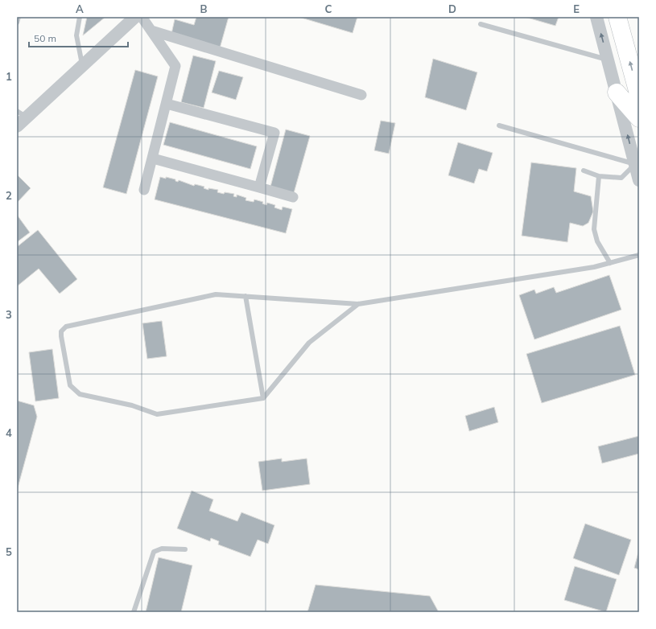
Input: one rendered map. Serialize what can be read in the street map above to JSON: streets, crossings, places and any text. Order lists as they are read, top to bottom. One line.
{"scale_bar":"50 m","grid":{"columns":["A","B","C","D","E"],"rows":["1","2","3","4","5"]}}
